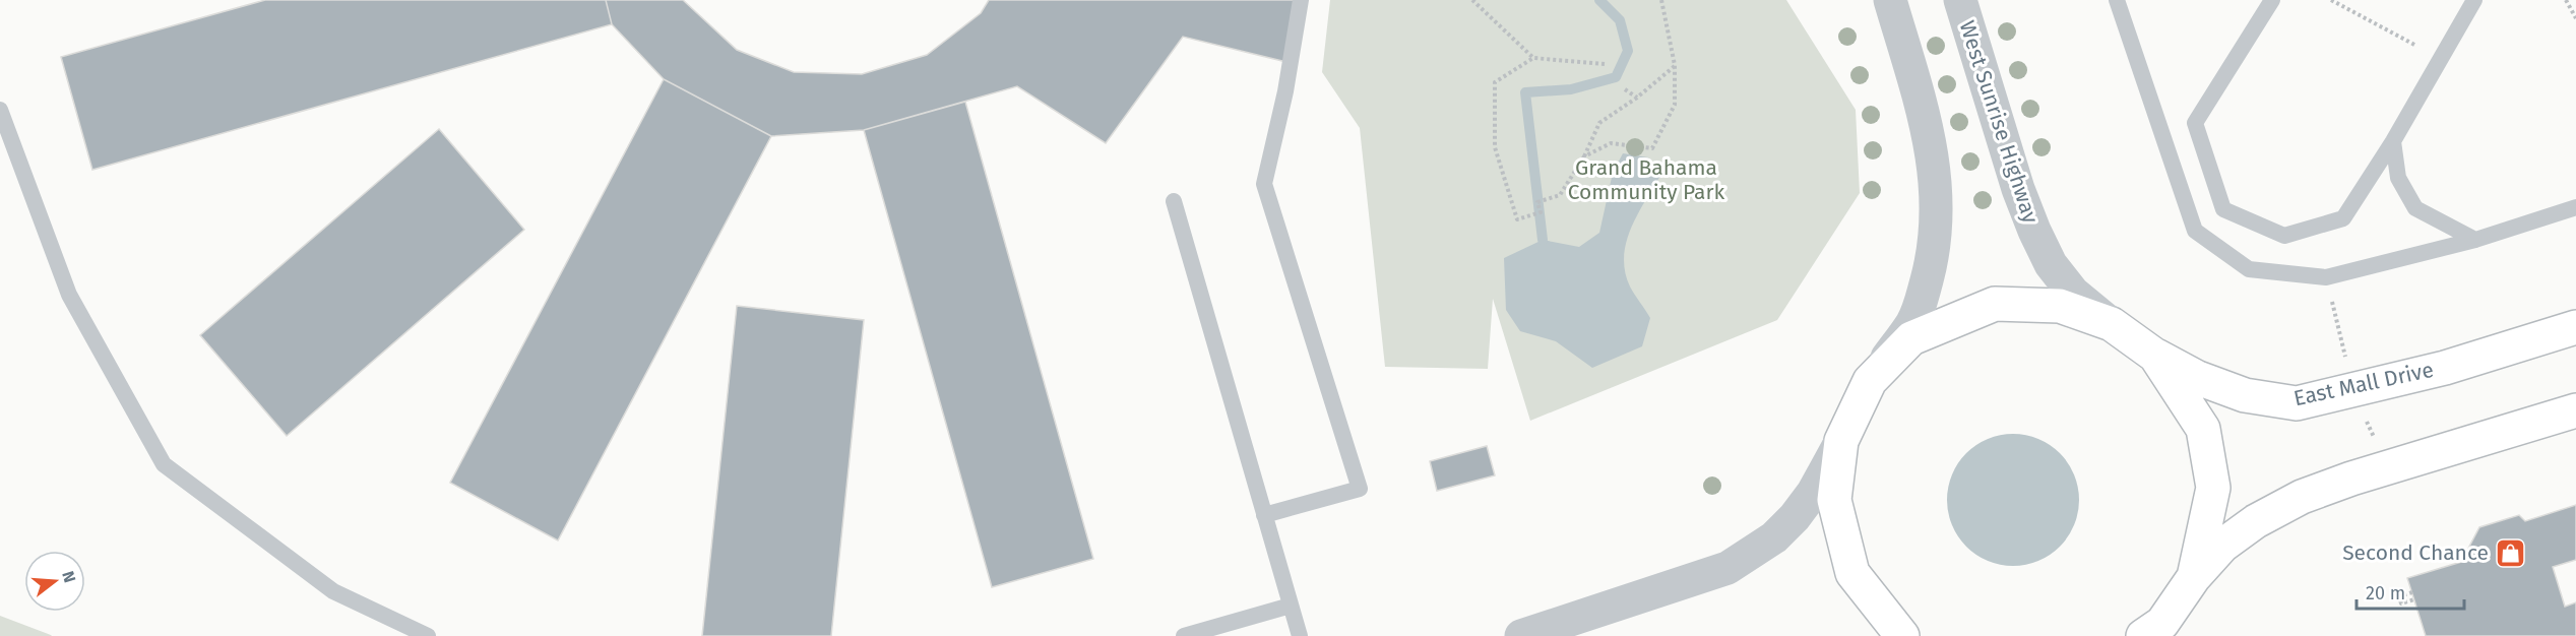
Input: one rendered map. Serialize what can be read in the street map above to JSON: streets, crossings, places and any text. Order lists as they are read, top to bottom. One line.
{"streets":{"main road":["East Mall Drive"],"street":["West Sunrise Highway"]},"parks":["Grand Bahama Community Park"],"places":{"shop":["Second Chance"]},"scale_bar":"20 m","north":"right"}
